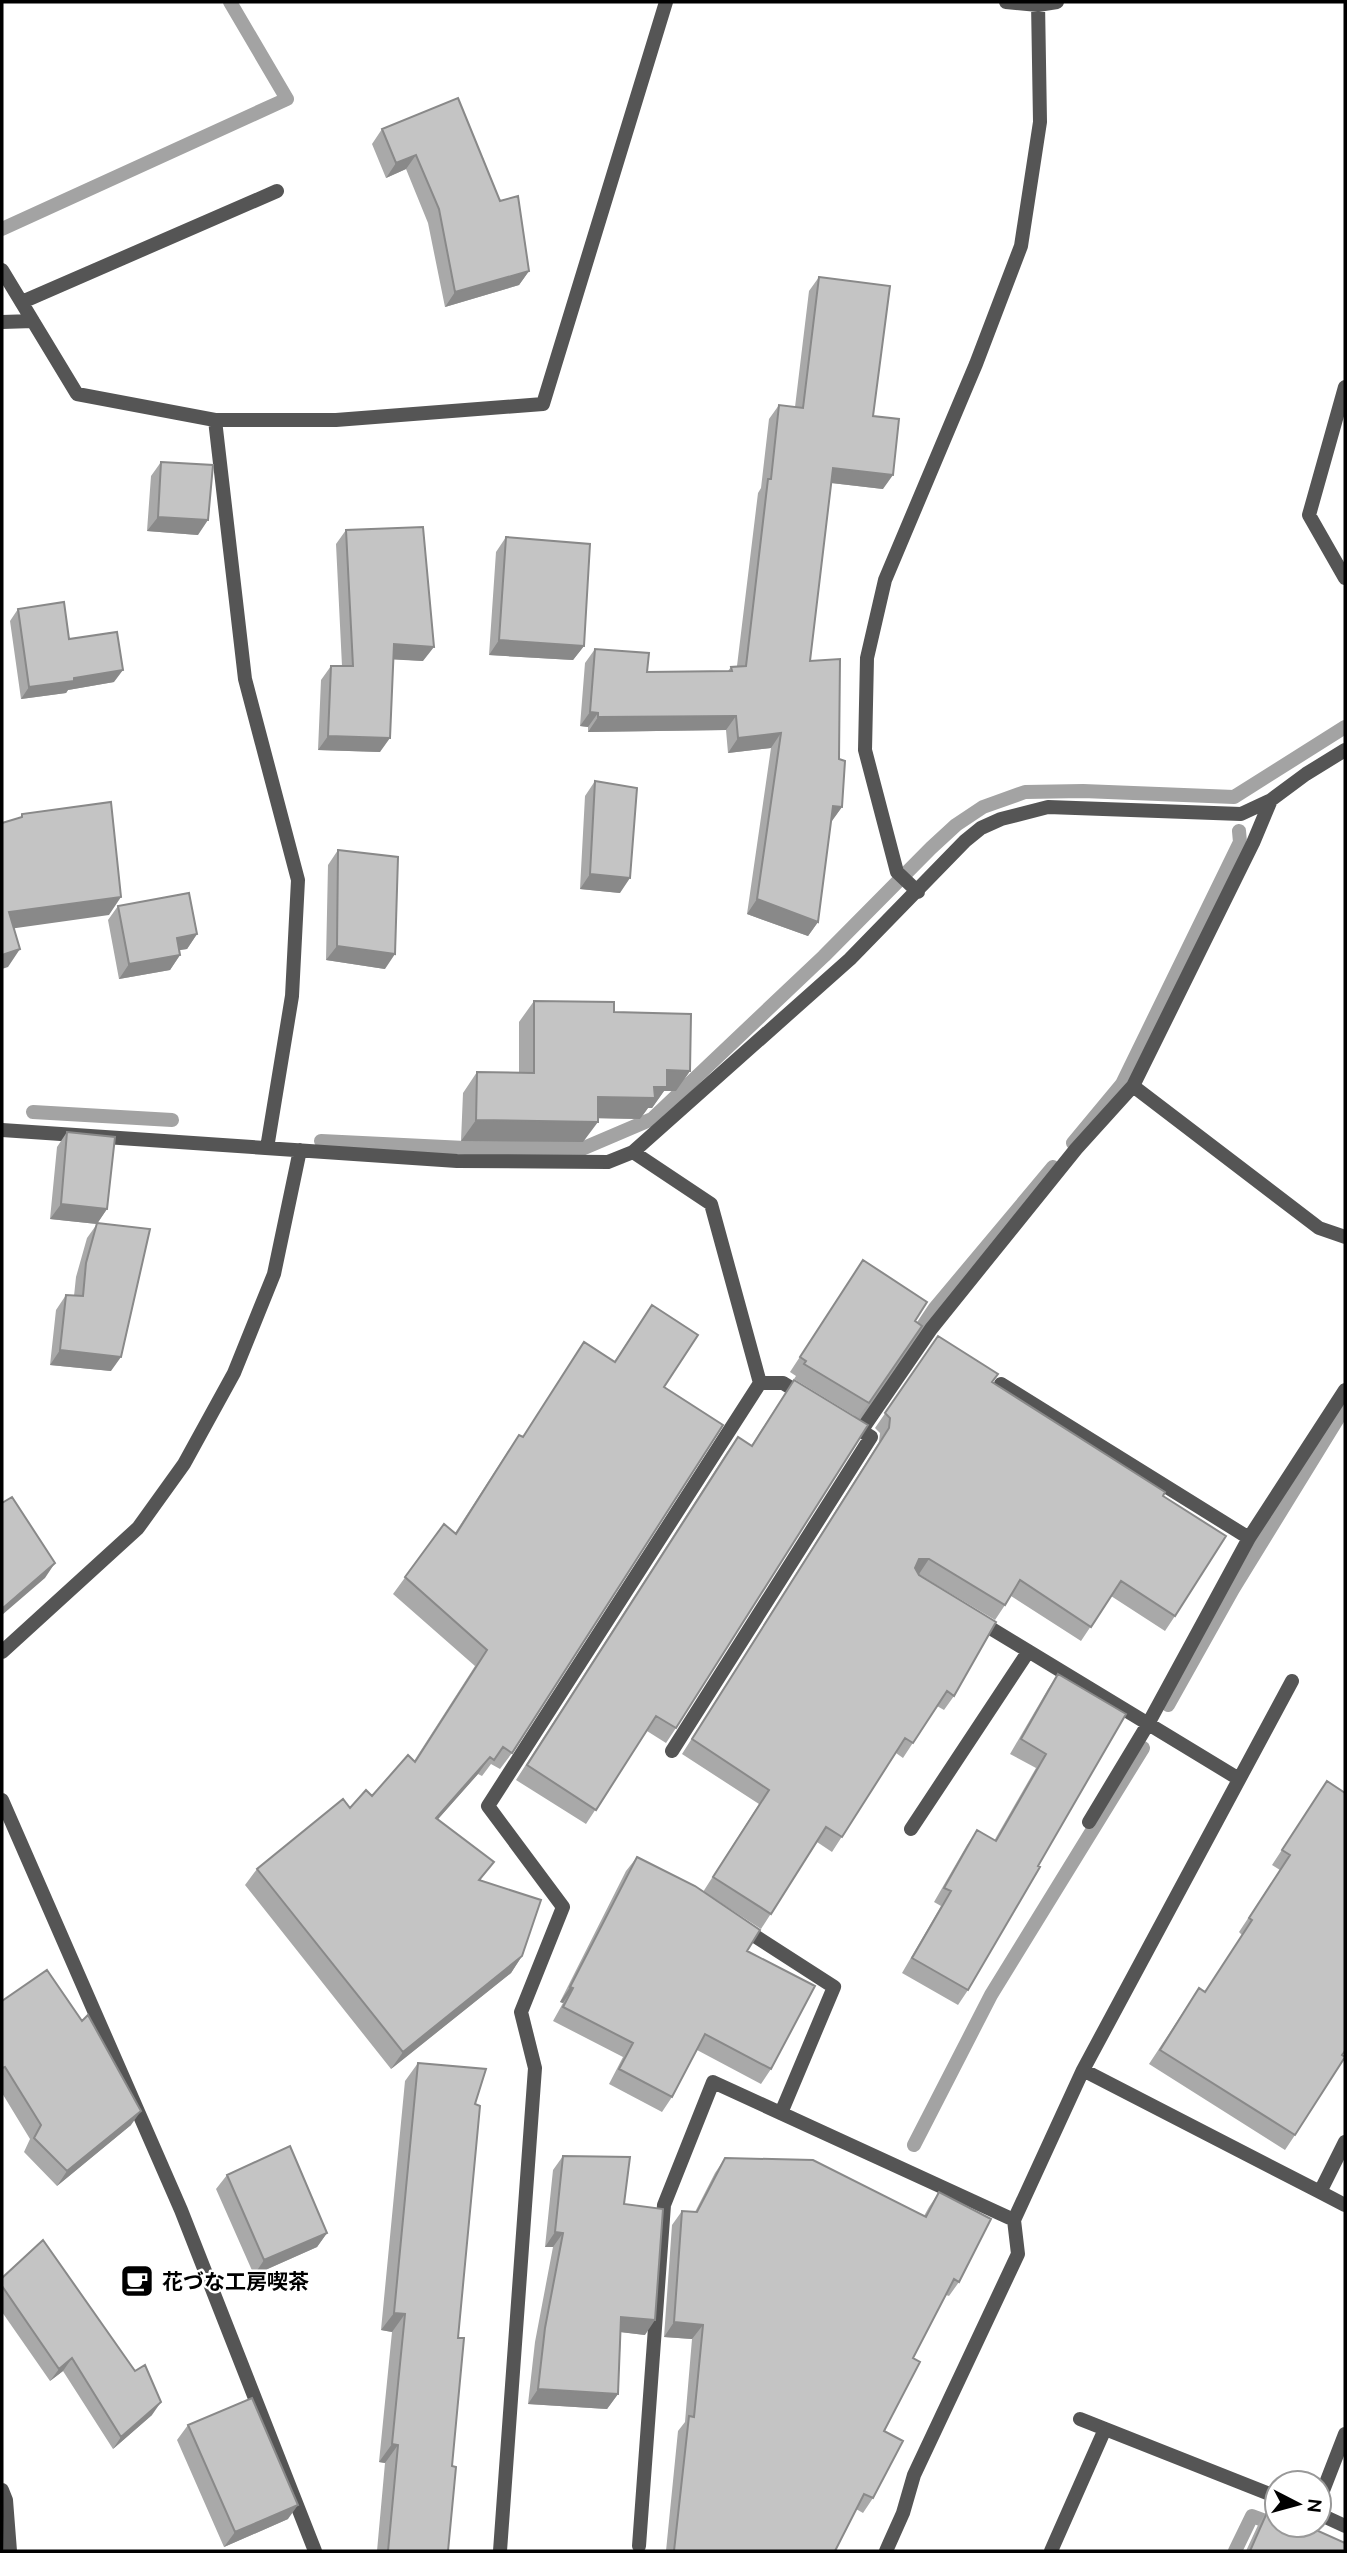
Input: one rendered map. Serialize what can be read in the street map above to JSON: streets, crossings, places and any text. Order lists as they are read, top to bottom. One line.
{"places":{"cafe":["花づな工房喫茶"]},"north":"right"}
